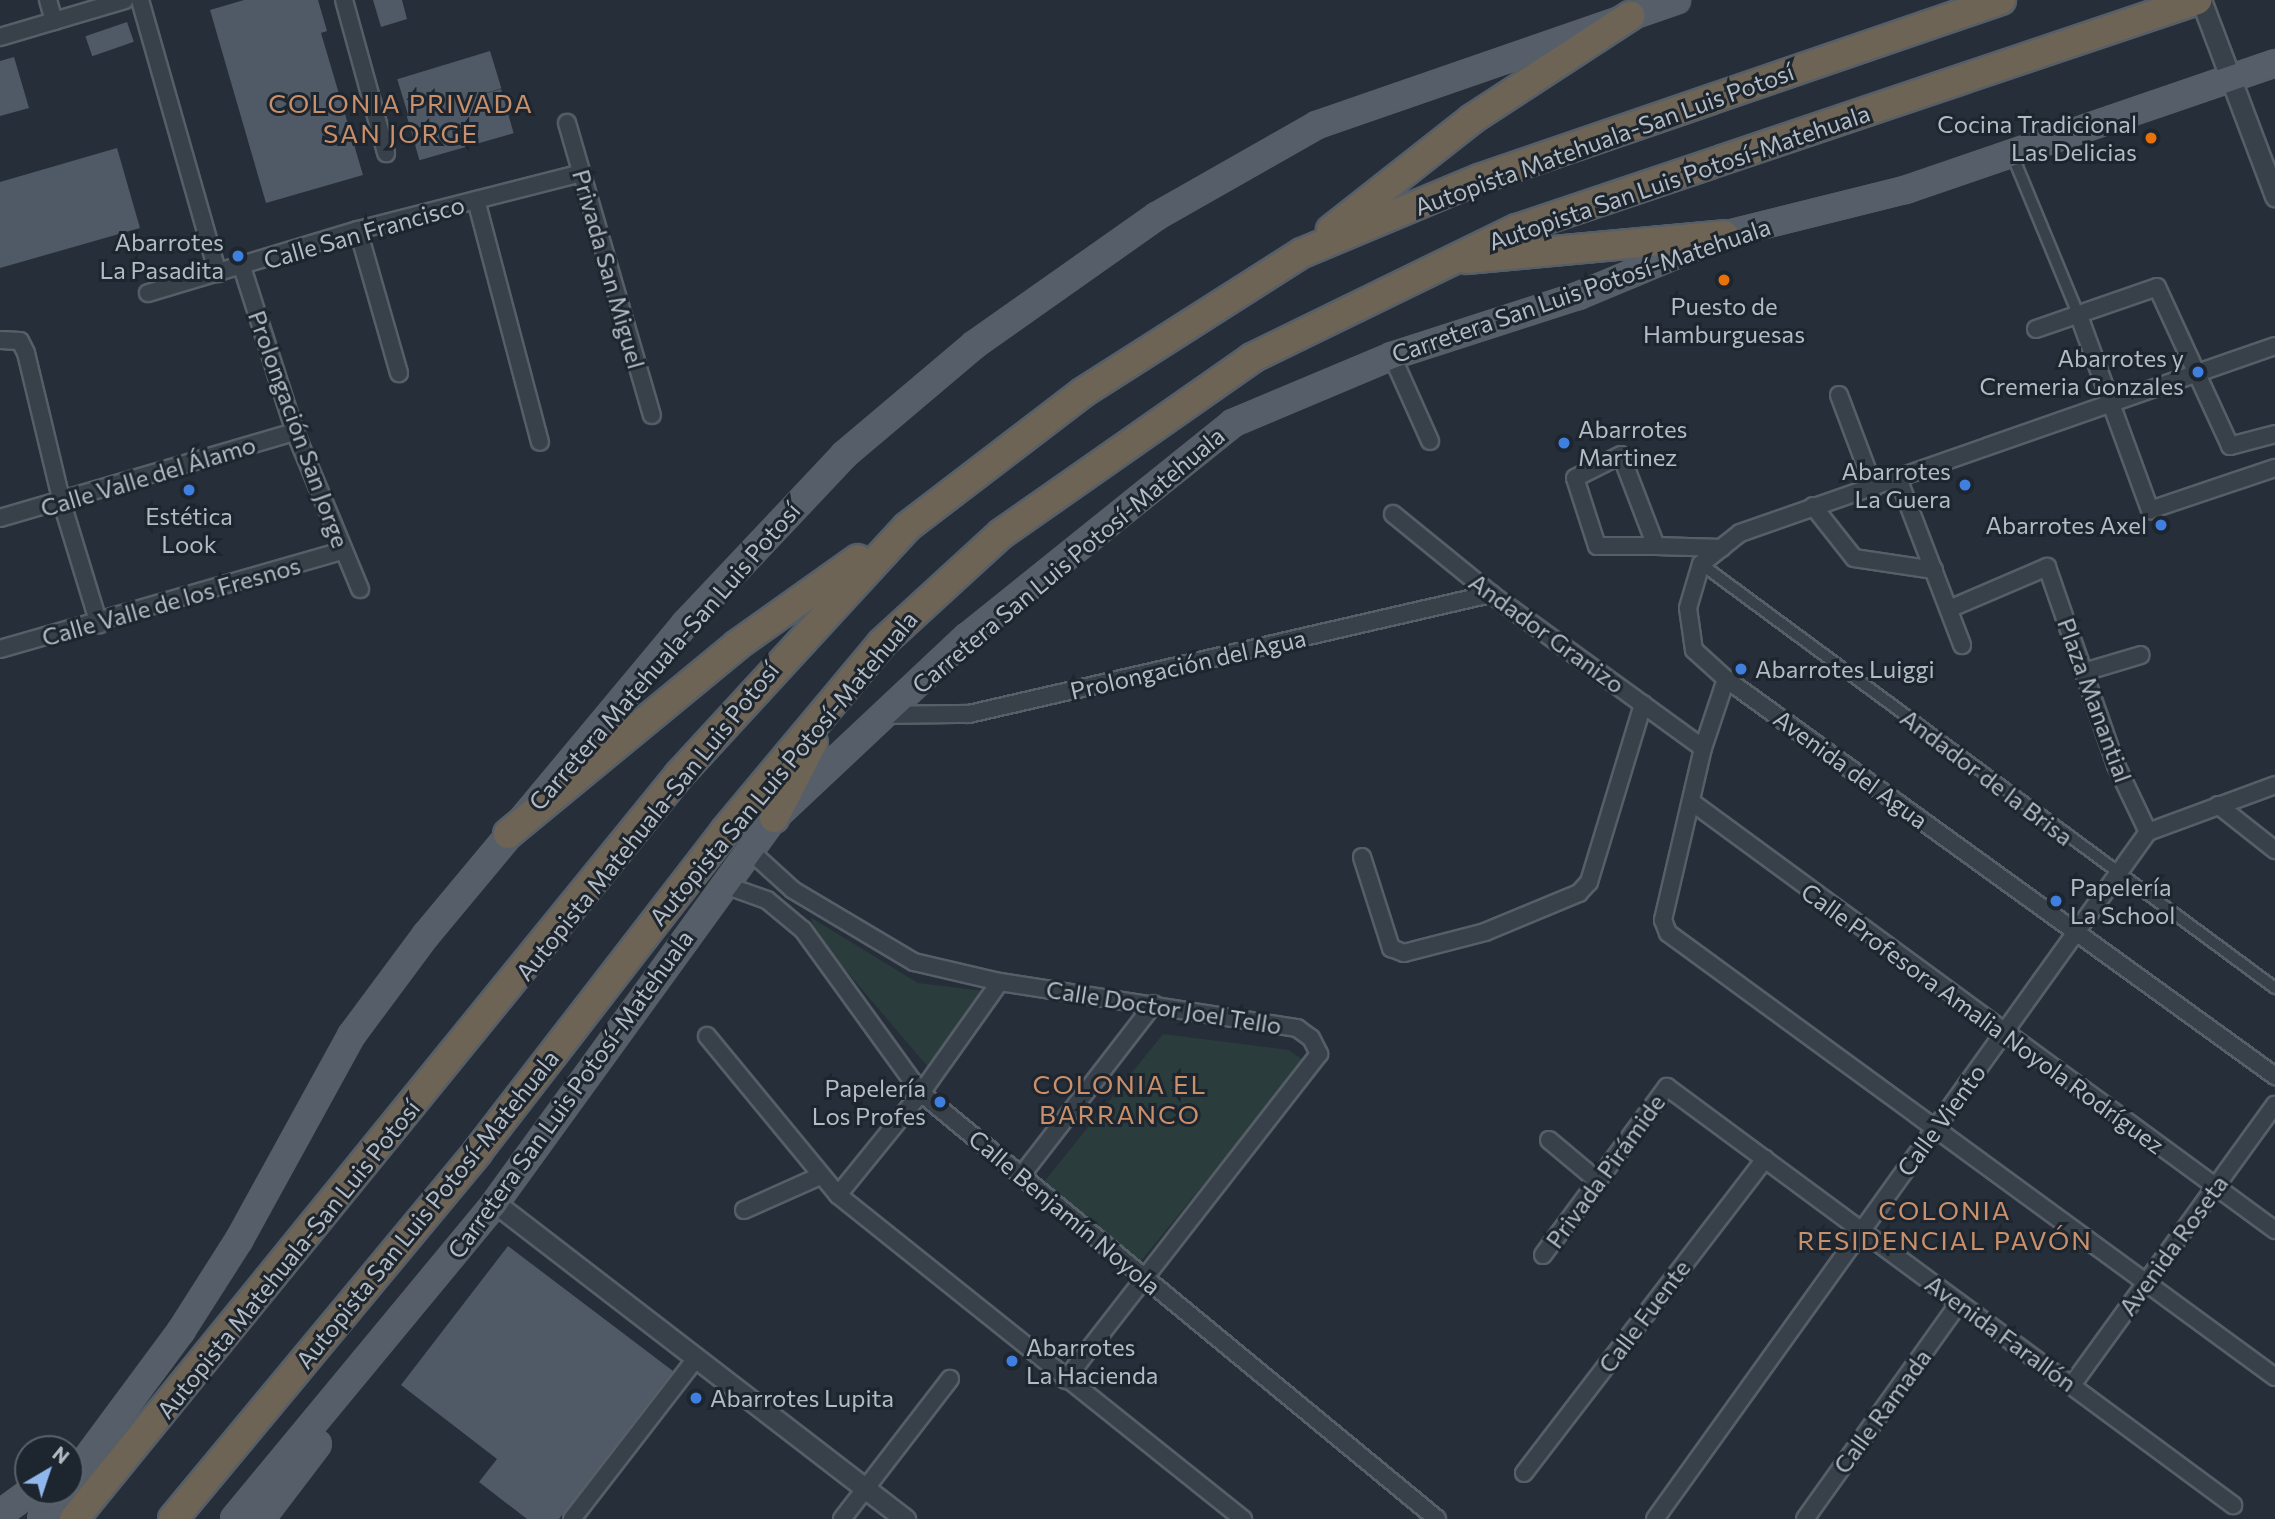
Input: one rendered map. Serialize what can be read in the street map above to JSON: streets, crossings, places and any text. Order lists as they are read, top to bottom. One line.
{"streets":{"highway":["Autopista Matehuala-San Luis Potosí","Autopista San Luis Potosí-Matehuala"],"main road":["Carretera San Luis Potosí-Matehuala","Carretera Matehuala-San Luis Potosí"],"street":["Calle San Francisco","Privada San Miguel","Prolongación San Jorge","Calle Valle del Álamo","Calle Valle de los Fresnos","Andador Granizo","Prolongación del Agua","Plaza Manantial","Avenida del Agua","Andador de la Brisa","Calle Doctor Joel Tello","Calle Profesora Amalia Noyola Rodríguez","Calle Viento","Privada Pirámide","Calle Benjamín Noyola","Avenida Roseta","Calle Fuente","Avenida Farallón","Calle Ramada"]},"crossings":[["Calle San Francisco","Privada San Miguel"],["Calle San Francisco","Prolongación San Jorge"],["Carretera San Luis Potosí-Matehuala","Prolongación del Agua"],["Carretera San Luis Potosí-Matehuala","Calle Doctor Joel Tello"],["Carretera San Luis Potosí-Matehuala","Calle Benjamín Noyola"],["Prolongación San Jorge","Calle Valle del Álamo"],["Prolongación San Jorge","Calle Valle de los Fresnos"],["Andador Granizo","Prolongación del Agua"],["Plaza Manantial","Calle Viento"],["Avenida del Agua","Andador de la Brisa"],["Avenida del Agua","Calle Viento"],["Andador de la Brisa","Calle Viento"],["Calle Doctor Joel Tello","Calle Benjamín Noyola"],["Calle Profesora Amalia Noyola Rodríguez","Calle Viento"],["Calle Profesora Amalia Noyola Rodríguez","Avenida Roseta"],["Calle Viento","Avenida Farallón"],["Privada Pirámide","Avenida Farallón"],["Avenida Roseta","Avenida Farallón"],["Calle Fuente","Avenida Farallón"],["Avenida Farallón","Calle Ramada"]],"districts":["COLONIA PRIVADA SAN JORGE","COLONIA EL BARRANCO","COLONIA RESIDENCIAL PAVÓN"],"places":["Cocina Tradicional Las Delicias","Abarrotes La Pasadita","Puesto de Hamburguesas","Abarrotes y Cremeria Gonzales","Abarrotes Martinez","Abarrotes La Guera","Estética Look","Abarrotes Axel","Abarrotes Luiggi","Papelería La School","Papelería Los Profes","Abarrotes La Hacienda","Abarrotes Lupita"],"north":"top right"}
